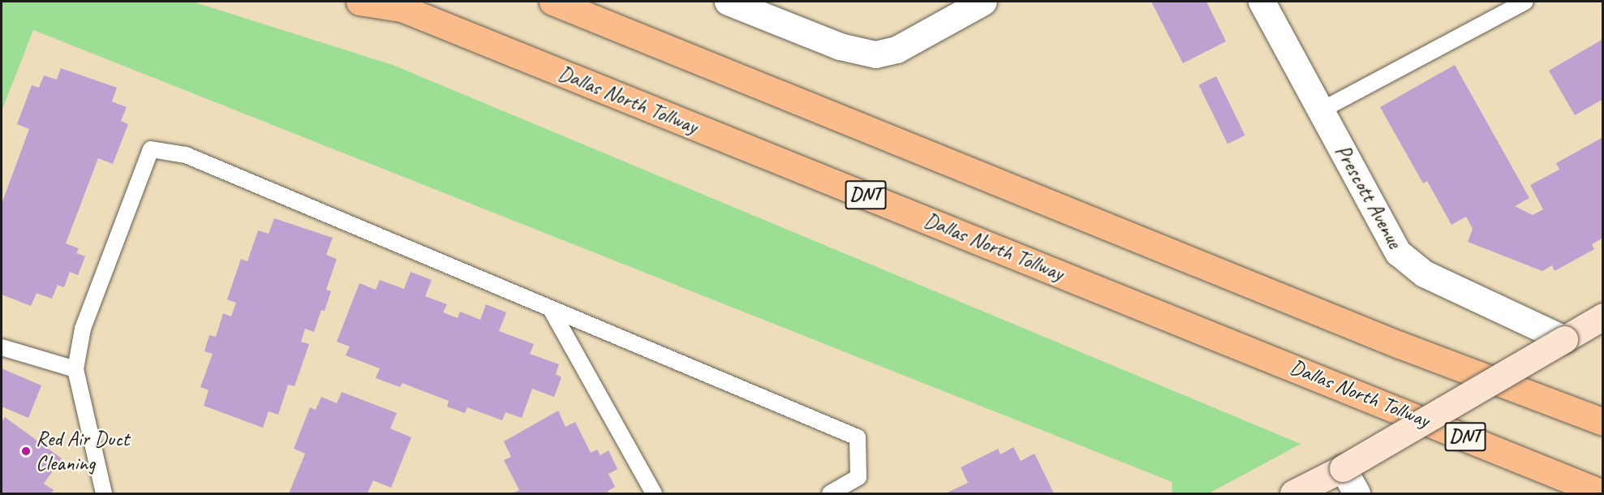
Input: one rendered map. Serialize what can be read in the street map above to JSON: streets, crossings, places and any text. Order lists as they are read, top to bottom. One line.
{"streets":{"highway":["Dallas North Tollway","DNT"],"street":["Prescott Avenue"]},"places":["Red Air Duct Cleaning"]}
